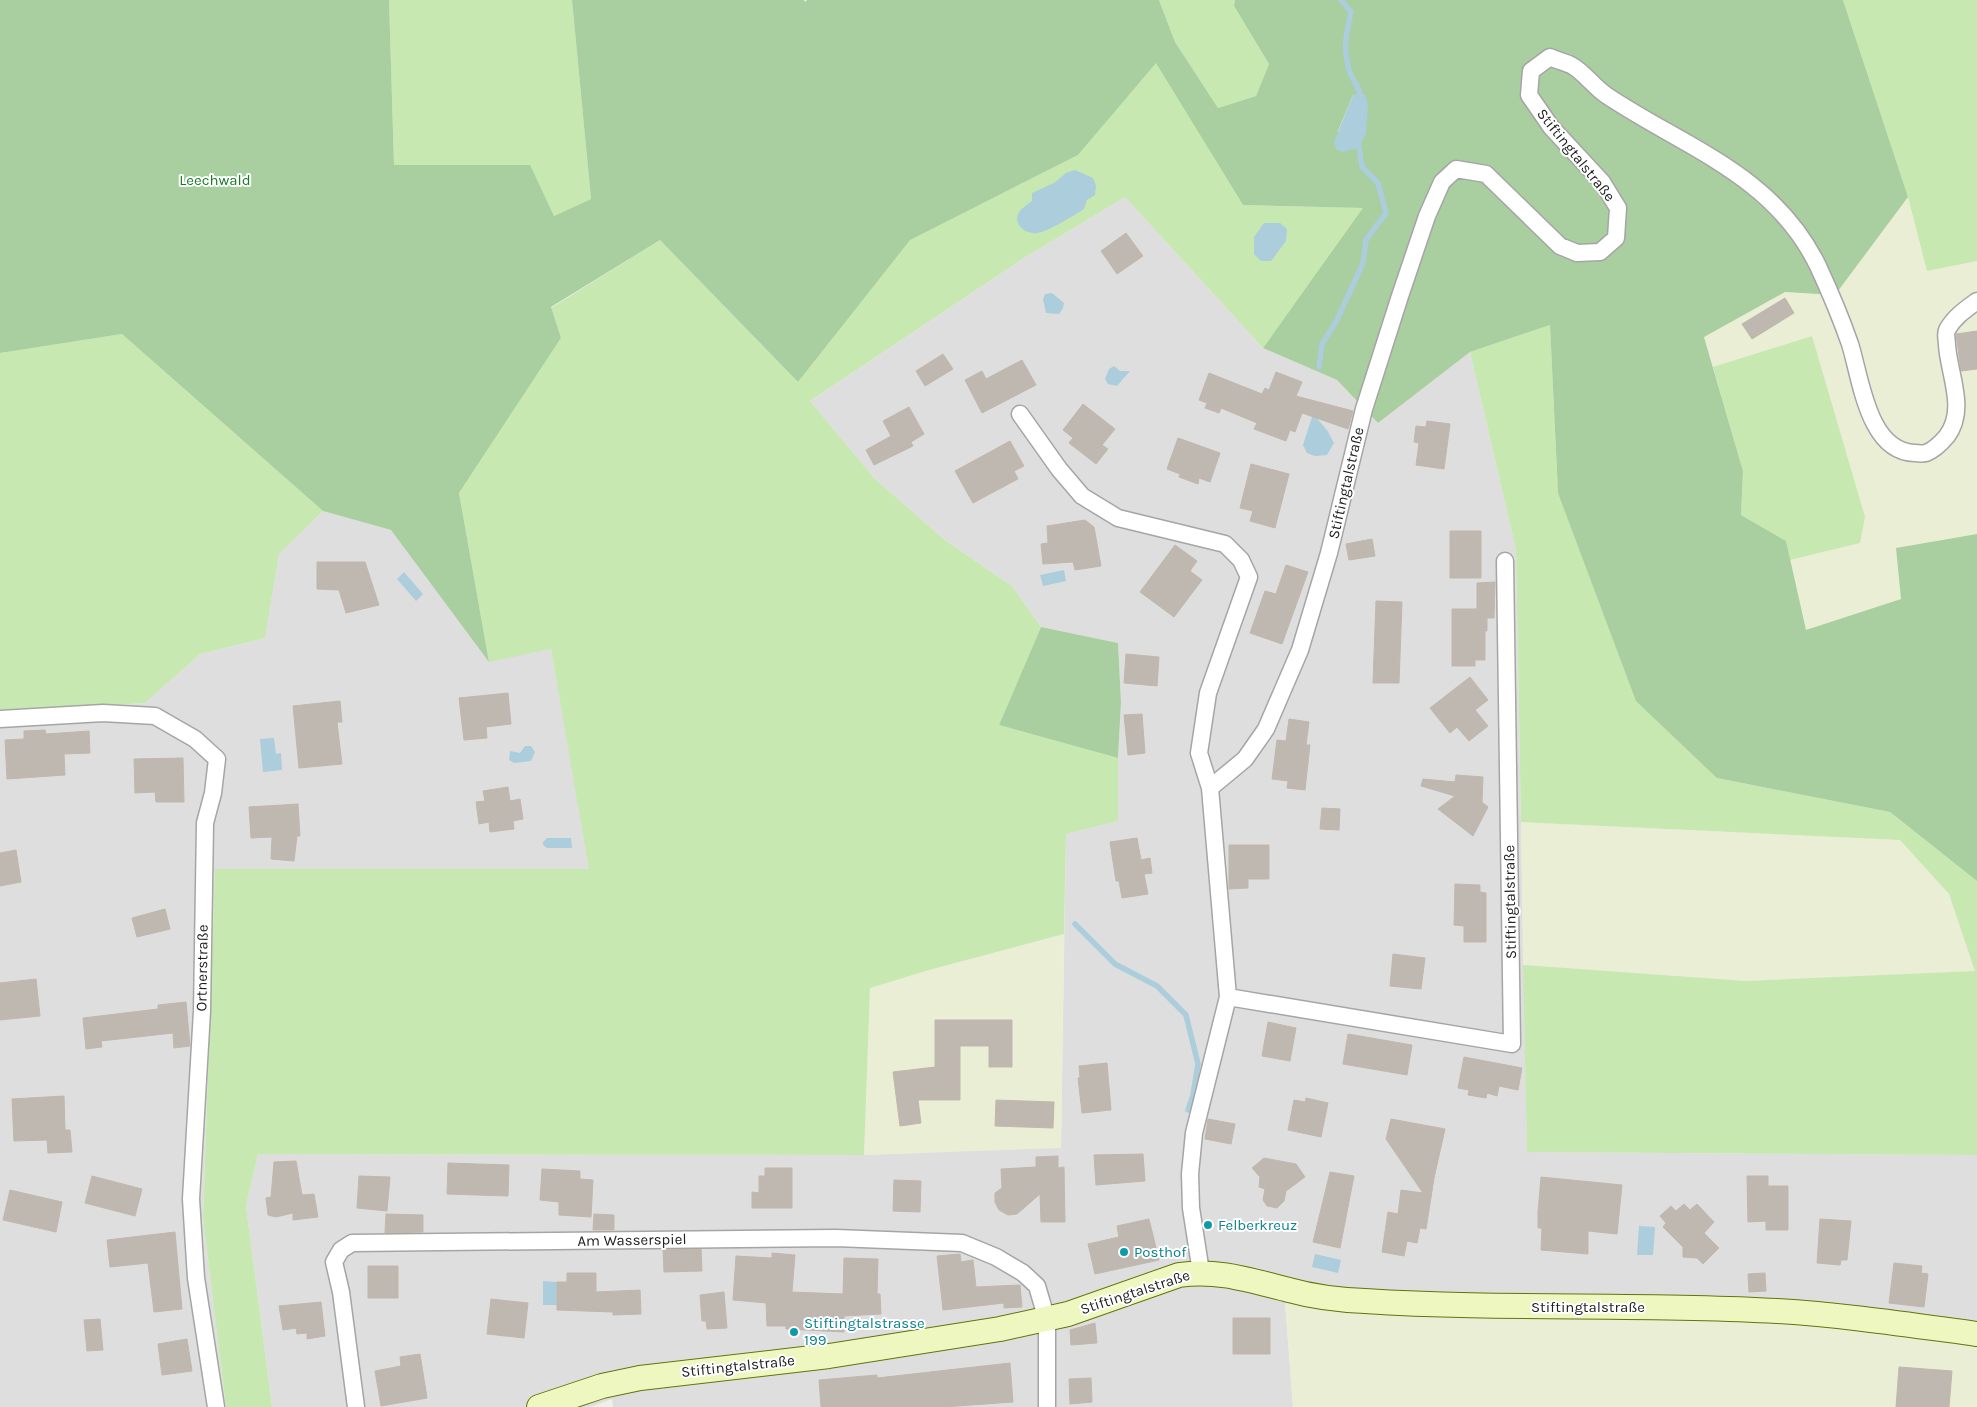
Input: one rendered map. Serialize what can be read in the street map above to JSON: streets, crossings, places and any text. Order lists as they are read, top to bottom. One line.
{"streets":{"street":["Stiftingtalstraße","Ortnerstraße","Am Wasserspiel"]},"crossings":[["Stiftingtalstraße","Am Wasserspiel"]],"parks":["Leechwald"],"places":["Felberkreuz","Posthof","Stiftingtalstrasse 199"]}
